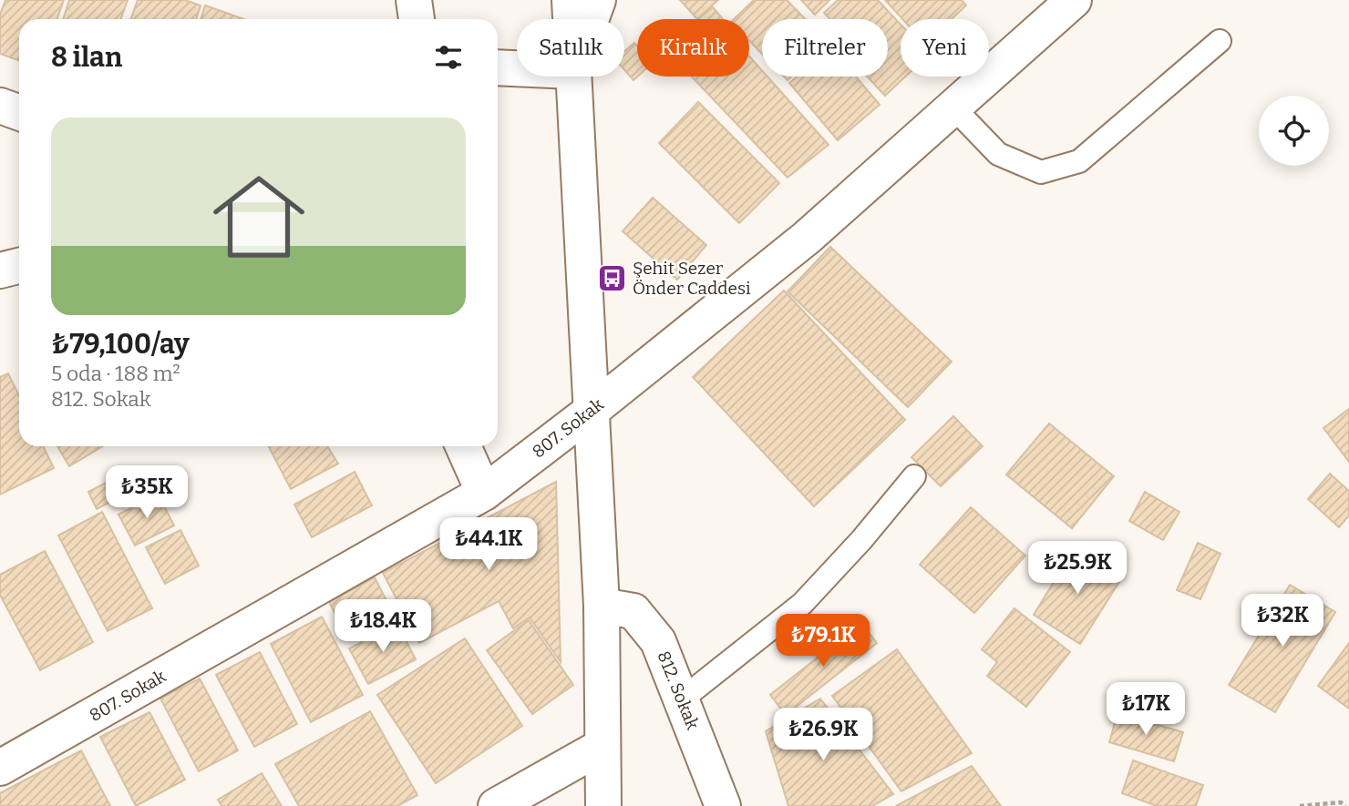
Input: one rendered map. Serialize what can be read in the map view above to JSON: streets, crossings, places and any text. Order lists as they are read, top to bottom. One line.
{"streets":{"street":["807. Sokak","812. Sokak"]},"places":{"bus stop":["Şehit Sezer Önder Caddesi"]},"page":{"chip":["Satılık","Kiralık","Filtreler","Yeni"],"heading":"8 ilan","list":[{"name":"₺79,100/ay","note":"5 oda · 188 m² · 812. Sokak"}],"price":["₺35K","₺44.1K","₺25.9K","₺32K","₺18.4K","₺79.1K","₺17K","₺26.9K"]}}
